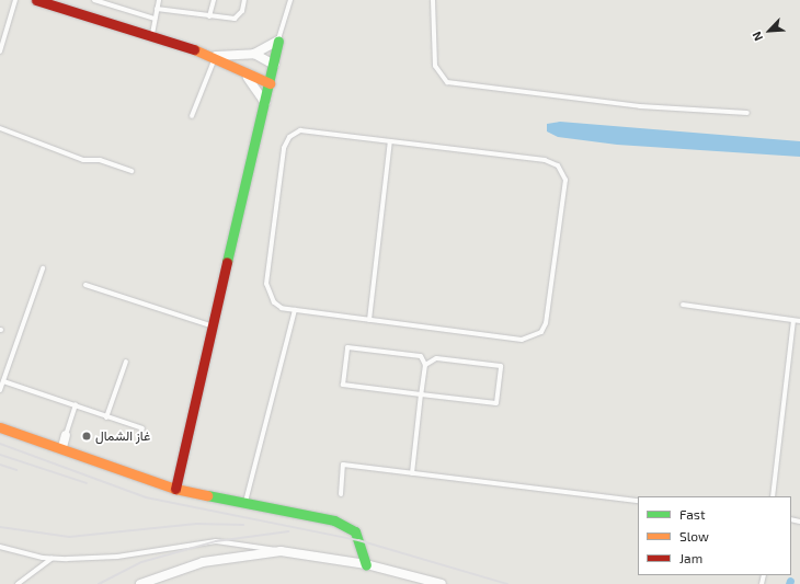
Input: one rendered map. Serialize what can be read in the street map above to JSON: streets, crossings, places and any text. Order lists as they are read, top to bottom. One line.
{"places":["غاز الشمال"],"legend":["Fast","Slow","Jam"],"north":"bottom left"}
